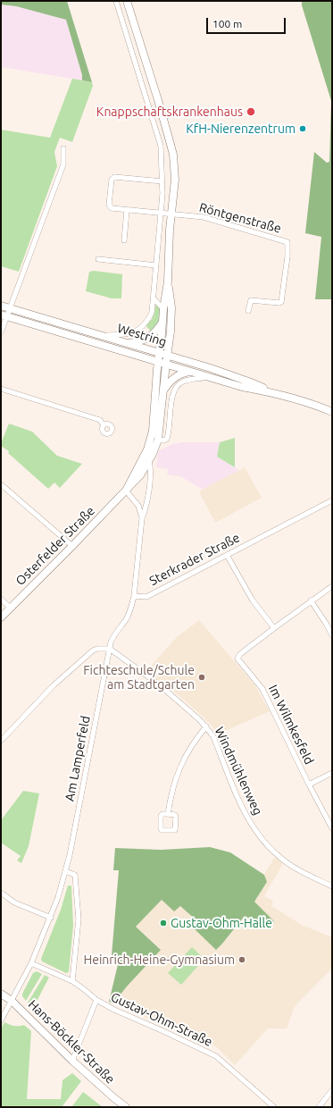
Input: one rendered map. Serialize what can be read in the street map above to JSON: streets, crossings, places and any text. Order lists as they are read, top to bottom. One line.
{"streets":{"main road":["Westring","Osterfelder Straße","Hans-Böckler-Straße"],"street":["Röntgenstraße","Sterkrader Straße","Im Wilmkesfeld","Am Lamperfeld","Windmühlenweg","Gustav-Ohm-Straße"]},"crossings":[["Röntgenstraße","Osterfelder Straße"],["Westring","Osterfelder Straße"],["Am Lamperfeld","Windmühlenweg"],["Am Lamperfeld","Gustav-Ohm-Straße"],["Am Lamperfeld","Hans-Böckler-Straße"]],"places":["Knappschaftskrankenhaus","KfH-Nierenzentrum","Fichteschule/Schule am Stadtgarten","Gustav-Ohm-Halle","Heinrich-Heine-Gymnasium"],"scale_bar":"100 m"}
